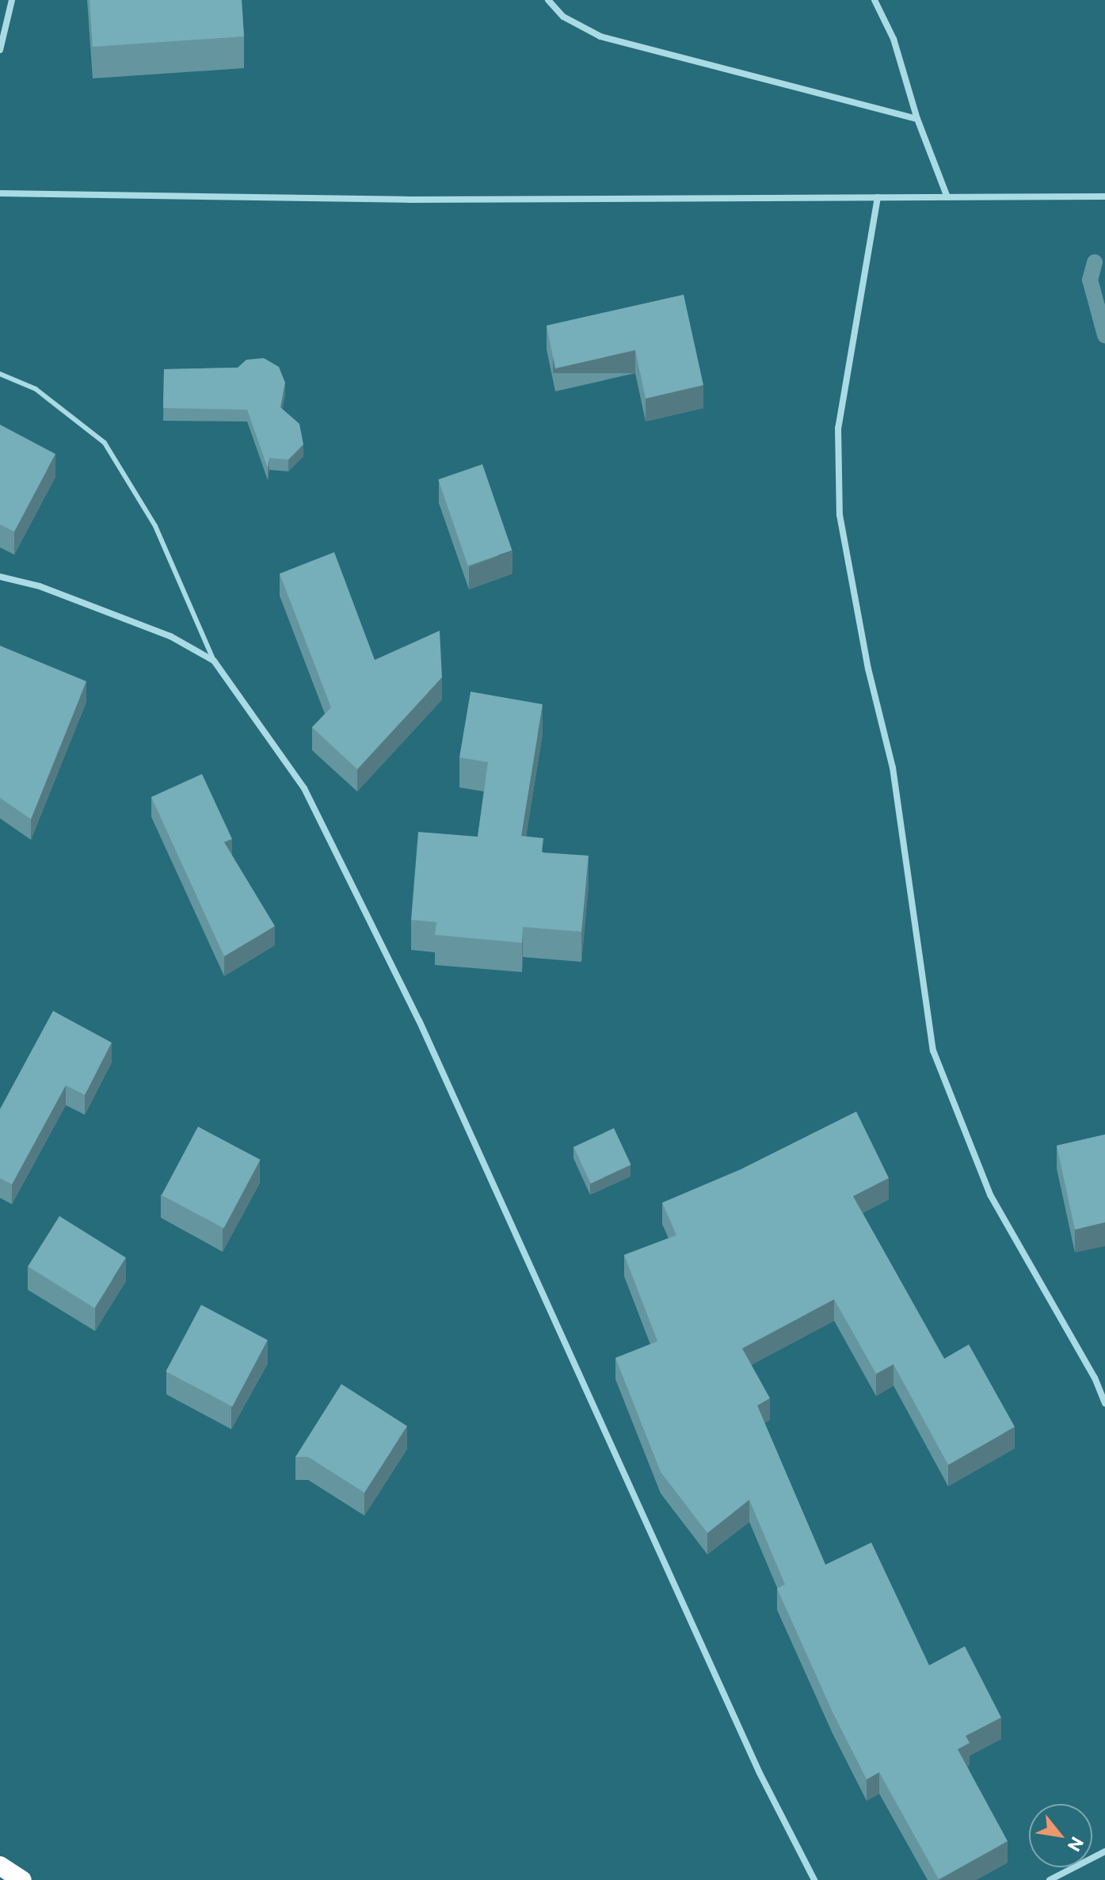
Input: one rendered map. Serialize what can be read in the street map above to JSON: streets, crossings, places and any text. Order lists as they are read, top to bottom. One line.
{"north":"bottom right"}
